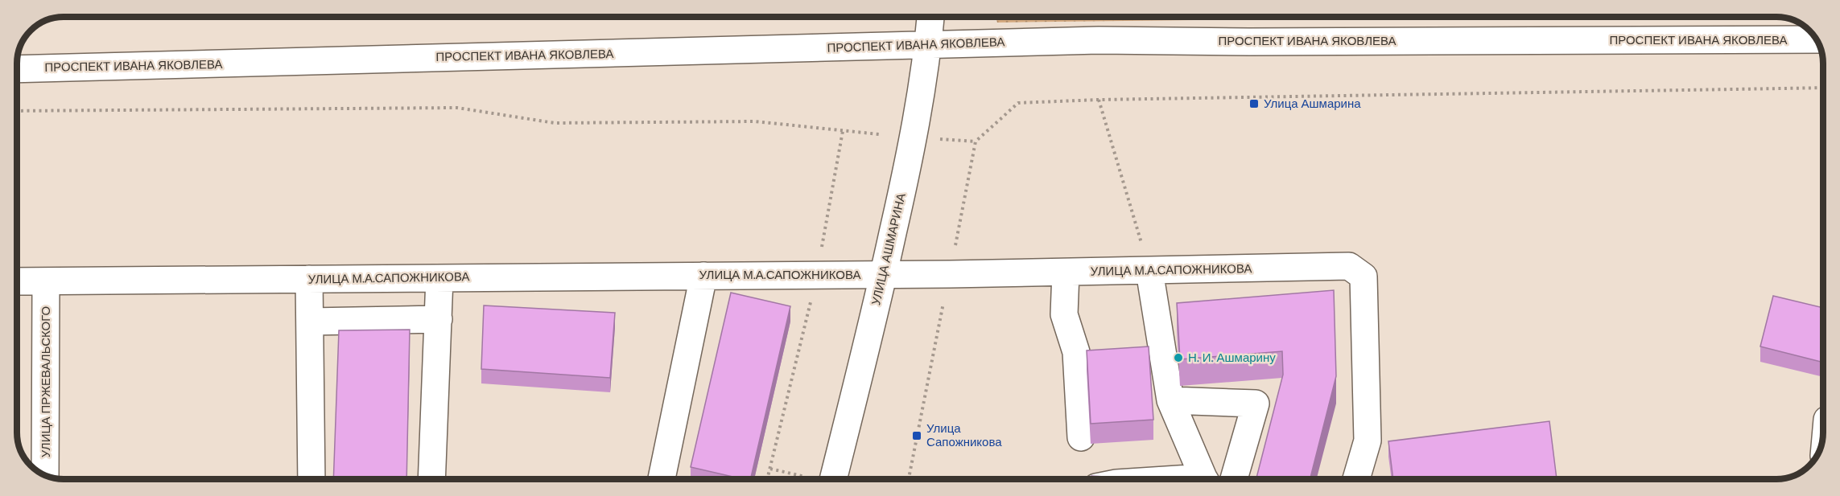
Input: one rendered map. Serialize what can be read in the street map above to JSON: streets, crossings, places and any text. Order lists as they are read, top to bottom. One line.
{"streets":{"main road":["ПРОСПЕКТ ИВАНА ЯКОВЛЕВА","УЛИЦА АШМАРИНА","УЛИЦА М.А.САПОЖНИКОВА","УЛИЦА ПРЖЕВАЛЬСКОГО"]},"crossings":[["ПРОСПЕКТ ИВАНА ЯКОВЛЕВА","УЛИЦА АШМАРИНА"],["УЛИЦА АШМАРИНА","УЛИЦА М.А.САПОЖНИКОВА"],["УЛИЦА М.А.САПОЖНИКОВА","УЛИЦА ПРЖЕВАЛЬСКОГО"]],"places":{"transit":["Улица Ашмарина","Улица Сапожникова"],"other":["Н. И. Ашмарину"]}}
